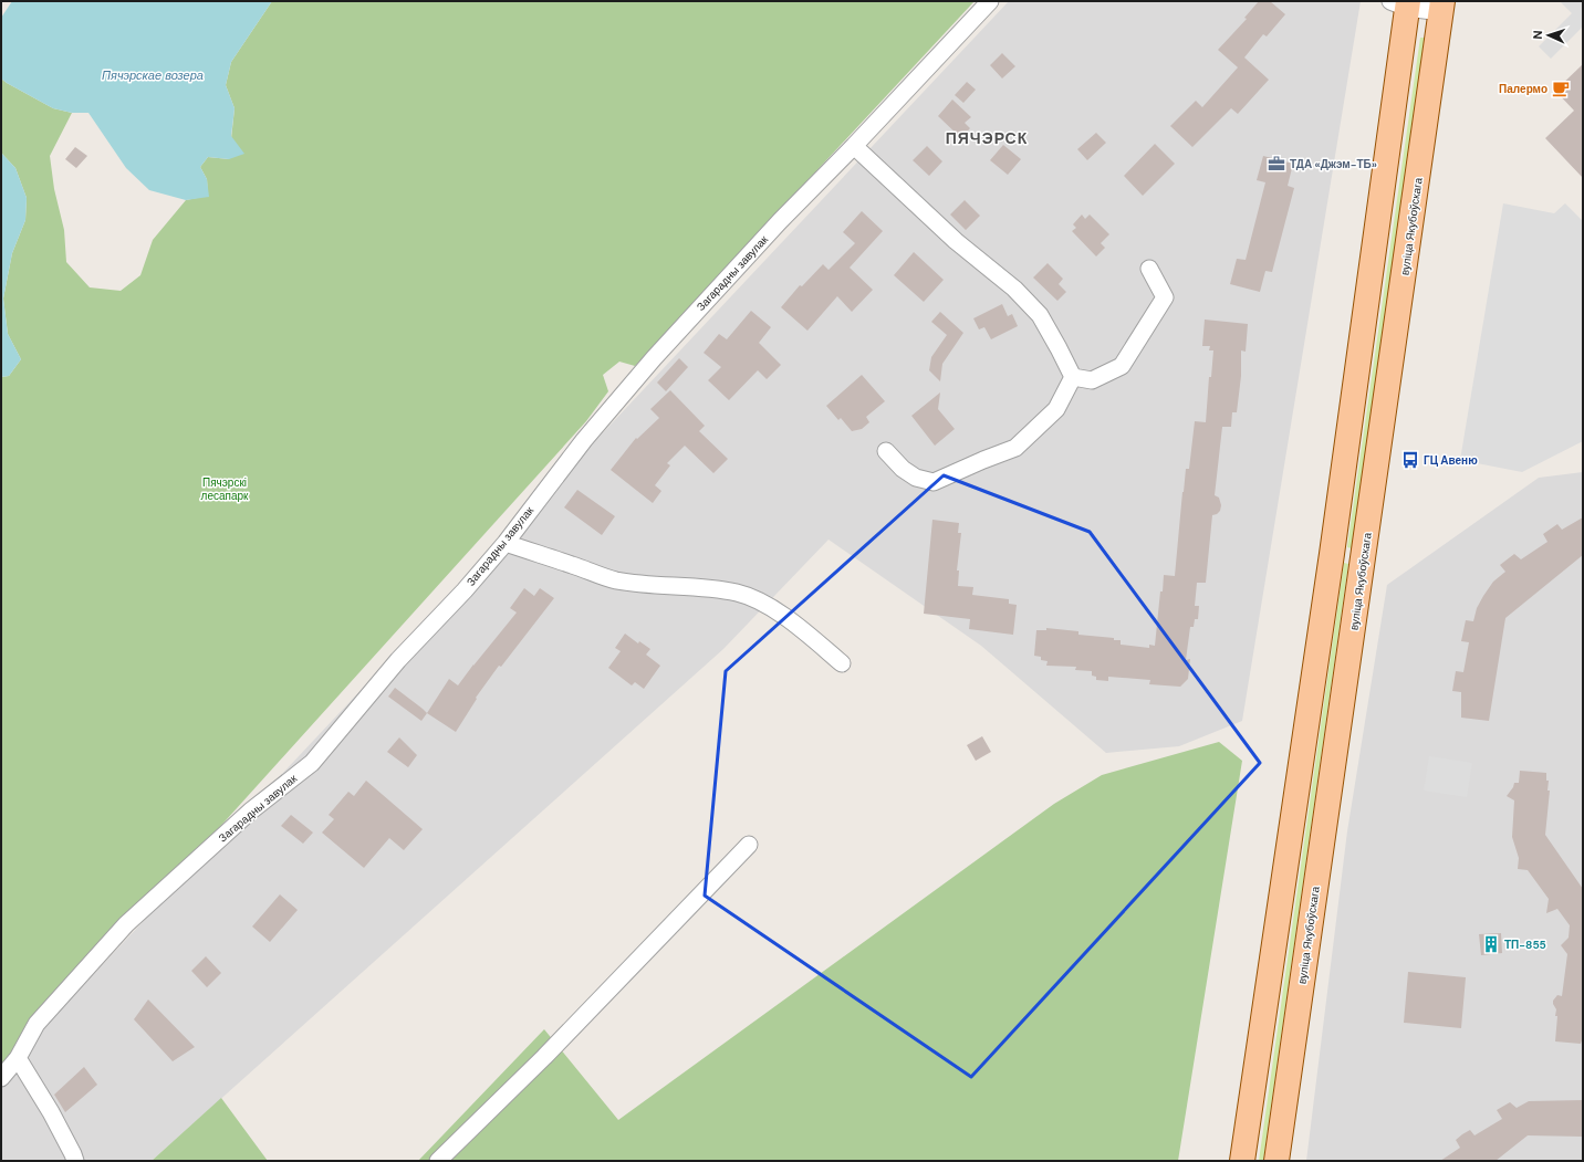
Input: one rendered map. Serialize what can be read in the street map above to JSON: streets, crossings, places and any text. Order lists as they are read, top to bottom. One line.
{"streets":{"main road":["вуліца Якубоўскага"],"street":["Загарадны завулак"]},"districts":["ПЯЧЭРСК"],"water":["Пячэрскае возера"],"parks":["Пячэрскі лесапарк"],"places":{"cafe":["Палермо"],"office":["ТДА «Джэм-ТБ»"],"bus stop":["ГЦ Авеню"],"building":["ТП-855"]},"north":"left"}
